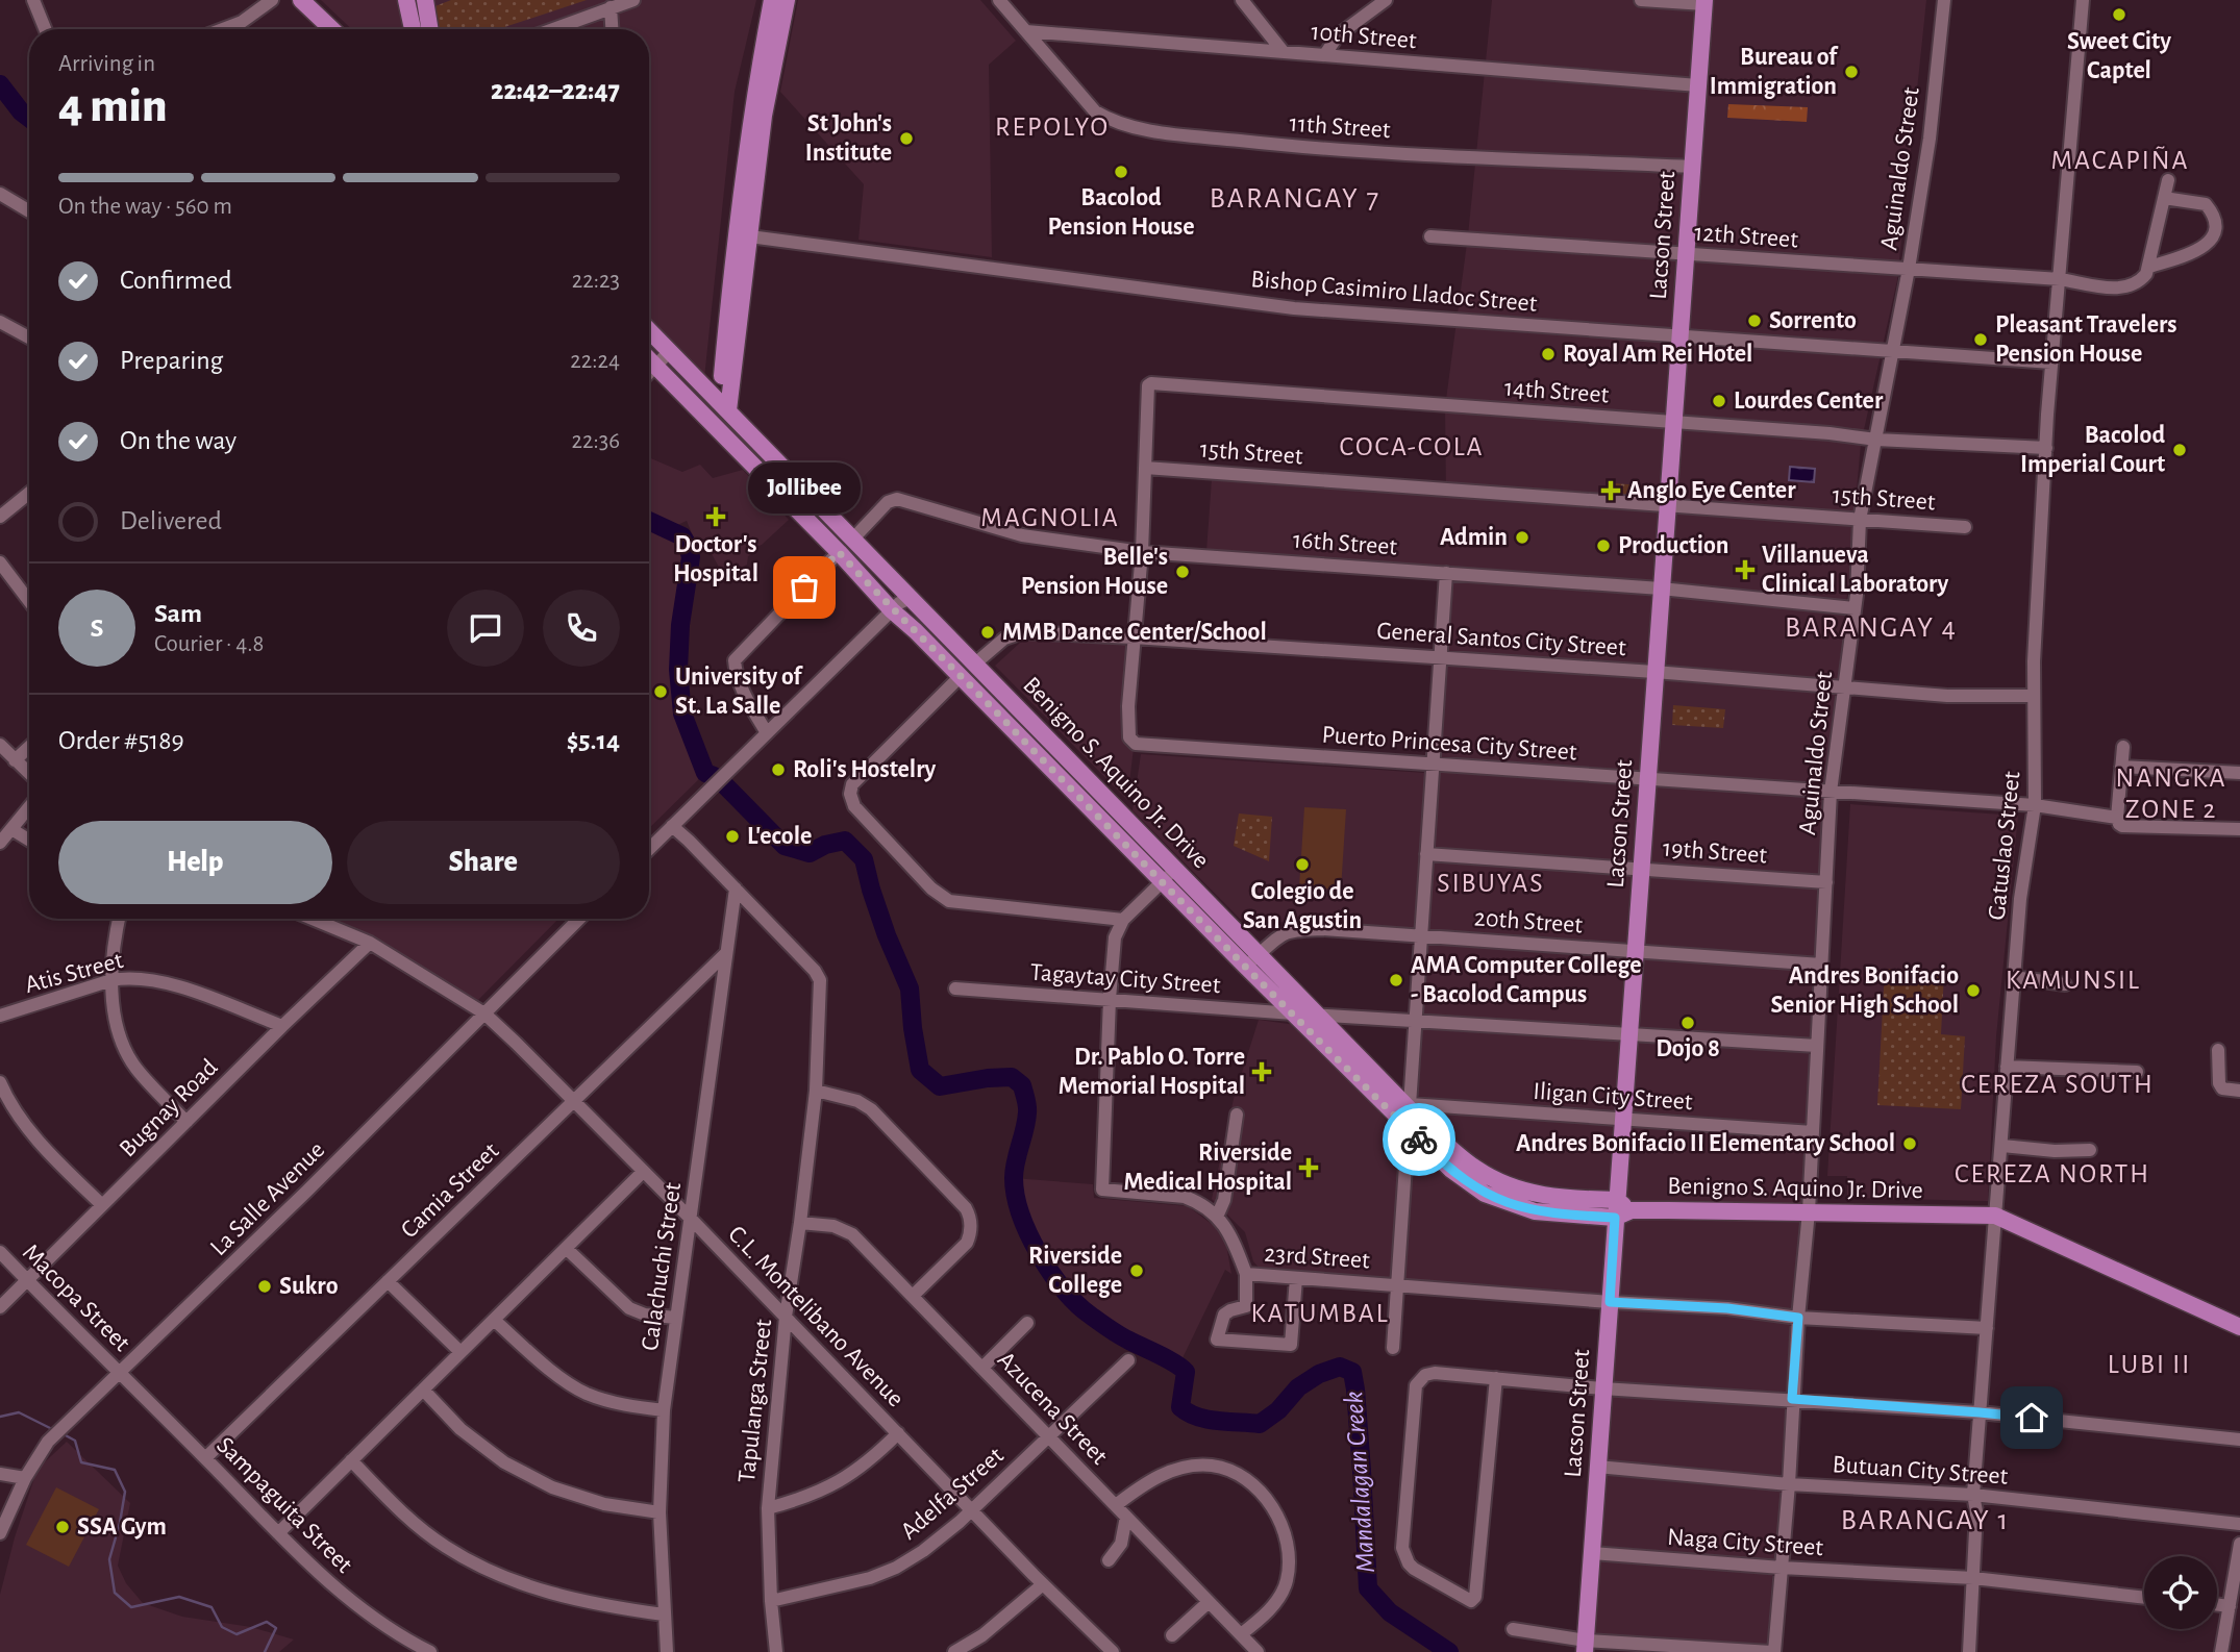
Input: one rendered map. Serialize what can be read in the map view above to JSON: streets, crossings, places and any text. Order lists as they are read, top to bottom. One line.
{"streets":{"main road":["Lacson Street","Benigno S. Aquino Jr. Drive"],"street":["10th Street","11th Street","Aguinaldo Street","12th Street","Bishop Casimiro Lladoc Street","14th Street","15th Street","16th Street","General Santos City Street","Puerto Princesa City Street","Gatuslao Street","19th Street","20th Street","Atis Street","Tagaytay City Street","Iligan City Street","Bugnay Road","Camia Street","La Salle Avenue","23rd Street","Calachuchi Street","Macopa Street","C.L. Montelibano Avenue","Tapulanga Street","Azucena Street","Butuan City Street","Adelfa Street","Sampaguita Street","Naga City Street"]},"crossings":[["10th Street","11th Street"],["10th Street","Lacson Street"],["11th Street","Lacson Street"],["Aguinaldo Street","12th Street"],["Aguinaldo Street","Bishop Casimiro Lladoc Street"],["Aguinaldo Street","14th Street"],["Aguinaldo Street","15th Street"],["Aguinaldo Street","16th Street"],["Aguinaldo Street","General Santos City Street"],["Aguinaldo Street","Puerto Princesa City Street"],["Aguinaldo Street","Benigno S. Aquino Jr. Drive"],["Aguinaldo Street","19th Street"],["Aguinaldo Street","20th Street"],["Aguinaldo Street","Tagaytay City Street"],["Aguinaldo Street","Iligan City Street"],["Aguinaldo Street","23rd Street"],["Aguinaldo Street","Butuan City Street"],["Aguinaldo Street","Naga City Street"],["Lacson Street","12th Street"],["Lacson Street","Bishop Casimiro Lladoc Street"],["Lacson Street","14th Street"],["Lacson Street","15th Street"],["Lacson Street","16th Street"],["Lacson Street","General Santos City Street"],["Lacson Street","Puerto Princesa City Street"],["Lacson Street","Benigno S. Aquino Jr. Drive"],["Lacson Street","19th Street"],["Lacson Street","20th Street"],["Lacson Street","Tagaytay City Street"],["Lacson Street","Iligan City Street"],["Lacson Street","23rd Street"],["Lacson Street","Butuan City Street"],["Lacson Street","Naga City Street"],["12th Street","Gatuslao Street"],["Bishop Casimiro Lladoc Street","Gatuslao Street"],["14th Street","15th Street"],["14th Street","Gatuslao Street"],["16th Street","Benigno S. Aquino Jr. Drive"],["General Santos City Street","Puerto Princesa City Street"],["General Santos City Street","Benigno S. Aquino Jr. Drive"],["General Santos City Street","Gatuslao Street"],["Puerto Princesa City Street","Gatuslao Street"],["Benigno S. Aquino Jr. Drive","Gatuslao Street"],["Benigno S. Aquino Jr. Drive","20th Street"],["Benigno S. Aquino Jr. Drive","Tagaytay City Street"],["Benigno S. Aquino Jr. Drive","Iligan City Street"],["Gatuslao Street","23rd Street"],["Gatuslao Street","Butuan City Street"],["Gatuslao Street","Naga City Street"],["Atis Street","Bugnay Road"],["Tagaytay City Street","23rd Street"],["Bugnay Road","Macopa Street"],["Bugnay Road","C.L. Montelibano Avenue"],["Camia Street","Calachuchi Street"],["Camia Street","C.L. Montelibano Avenue"],["Camia Street","Sampaguita Street"],["La Salle Avenue","Macopa Street"],["La Salle Avenue","C.L. Montelibano Avenue"],["La Salle Avenue","Sampaguita Street"],["Calachuchi Street","C.L. Montelibano Avenue"],["Calachuchi Street","Tapulanga Street"],["Macopa Street","Sampaguita Street"],["C.L. Montelibano Avenue","Tapulanga Street"],["C.L. Montelibano Avenue","Adelfa Street"],["Tapulanga Street","Azucena Street"],["Tapulanga Street","Adelfa Street"],["Azucena Street","Adelfa Street"]],"districts":["REPOLYO","MACAPIÑA","BARANGAY 7","COCA-COLA","MAGNOLIA","BARANGAY 4","NANGKA ZONE 2","SIBUYAS","KAMUNSIL","CEREZA SOUTH","CEREZA NORTH","KATUMBAL","LUBI II","BARANGAY 1"],"water":["Mandalagan Creek"],"places":{"other":["Sweet City Captel","Bureau of Immigration","St John's Institute","Bacolod Pension House","Sorrento","Pleasant Travelers Pension House","Royal Am Rei Hotel","Lourdes Center","Bacolod Imperial Court","Admin","Production","Belle's Pension House","Jollibee","MMB Dance Center/School","University of St. La Salle","Roli's Hostelry","L'ecole","Colegio de San Agustin","AMA Computer College - Bacolod Campus","Andres Bonifacio Senior High School","Dojo 8","Andres Bonifacio II Elementary School","Riverside College","Sukro","SSA Gym"],"health":["Anglo Eye Center","Doctor's Hospital","Villanueva Clinical Laboratory","Dr. Pablo O. Torre Memorial Hospital","Riverside Medical Hospital"]},"page":{"heading":["4 min","Arriving in","22:42–22:47"],"panel":["Sam","Courier · 4.8","Order #5189","$5.14"],"bar":"On the way · 560 m","list":[["Confirmed","22:23"],["Preparing","22:24"],["On the way","22:36"],"Delivered"],"bubble":"Jollibee","round":"S","buttons":["Help","Share"]}}
